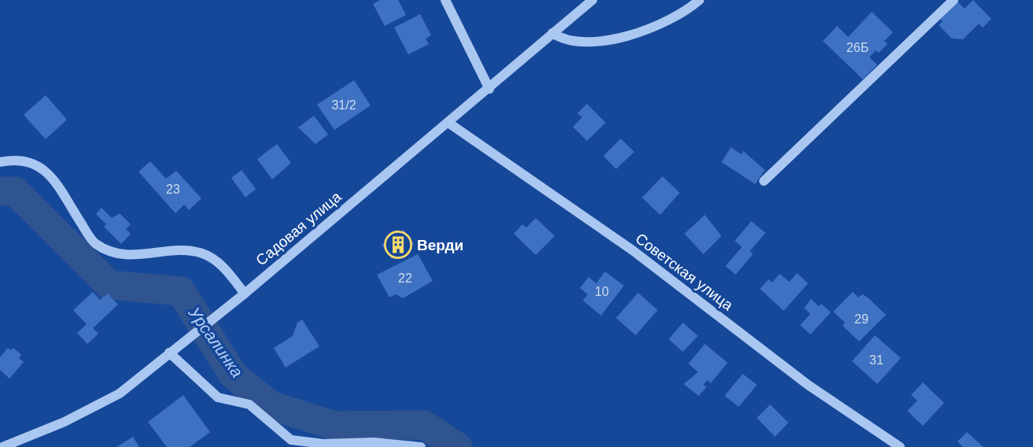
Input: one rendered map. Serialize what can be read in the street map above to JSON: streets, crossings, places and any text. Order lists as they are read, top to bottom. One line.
{"streets":{"street":["Садовая улица","Советская улица"]},"crossings":[["Садовая улица","Советская улица"]],"water":["Урсалинка"],"places":{"building":["Верди"]},"house_numbers":["26Б","31/2","23","22","10","29","31"]}
